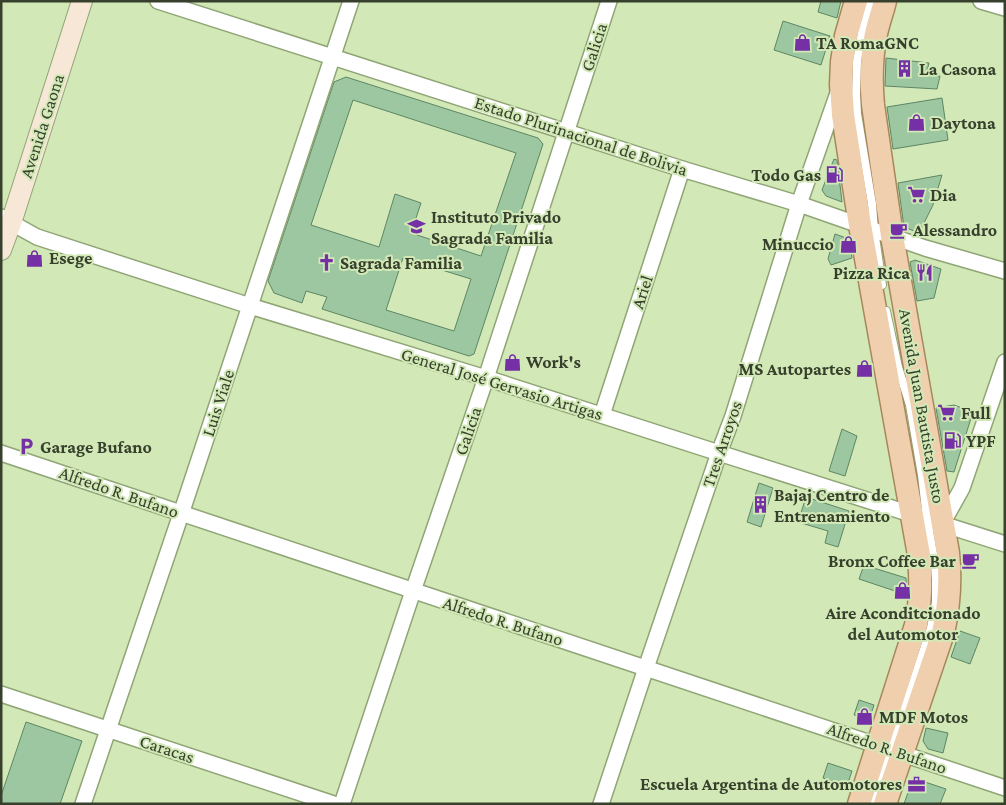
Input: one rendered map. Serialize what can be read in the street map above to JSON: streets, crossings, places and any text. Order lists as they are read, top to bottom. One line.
{"streets":{"main road":["Avenida Gaona","Avenida Juan Bautista Justo"],"street":["Galicia","Estado Plurinacional de Bolivia","Ariel","General José Gervasio Artigas","Luis Viale","Tres Arroyos","Alfredo R. Bufano","Caracas"]},"crossings":[["Galicia","Estado Plurinacional de Bolivia"],["Galicia","General José Gervasio Artigas"],["Galicia","Alfredo R. Bufano"],["Avenida Gaona","General José Gervasio Artigas"],["Estado Plurinacional de Bolivia","Ariel"],["Estado Plurinacional de Bolivia","Luis Viale"],["Estado Plurinacional de Bolivia","Avenida Juan Bautista Justo"],["Estado Plurinacional de Bolivia","Tres Arroyos"],["Ariel","General José Gervasio Artigas"],["General José Gervasio Artigas","Luis Viale"],["General José Gervasio Artigas","Avenida Juan Bautista Justo"],["General José Gervasio Artigas","Tres Arroyos"],["Luis Viale","Alfredo R. Bufano"],["Luis Viale","Caracas"],["Avenida Juan Bautista Justo","Tres Arroyos"],["Avenida Juan Bautista Justo","Alfredo R. Bufano"],["Tres Arroyos","Alfredo R. Bufano"]],"places":{"shop":["TA RomaGNC","Daytona","Minuccio","Esege","Work's","MS Autopartes","Aire Aconditcionado del Automotor","MDF Motos"],"building":["La Casona","Bajaj Centro de Entrenamiento"],"fuel station":["Todo Gas","YPF"],"supermarket":["Dia","Full"],"school or university":["Instituto Privado Sagrada Familia"],"cafe":["Alessandro","Bronx Coffee Bar"],"church":["Sagrada Familia"],"restaurant":["Pizza Rica"],"parking":["Garage Bufano"],"office":["Escuela Argentina de Automotores"]}}
